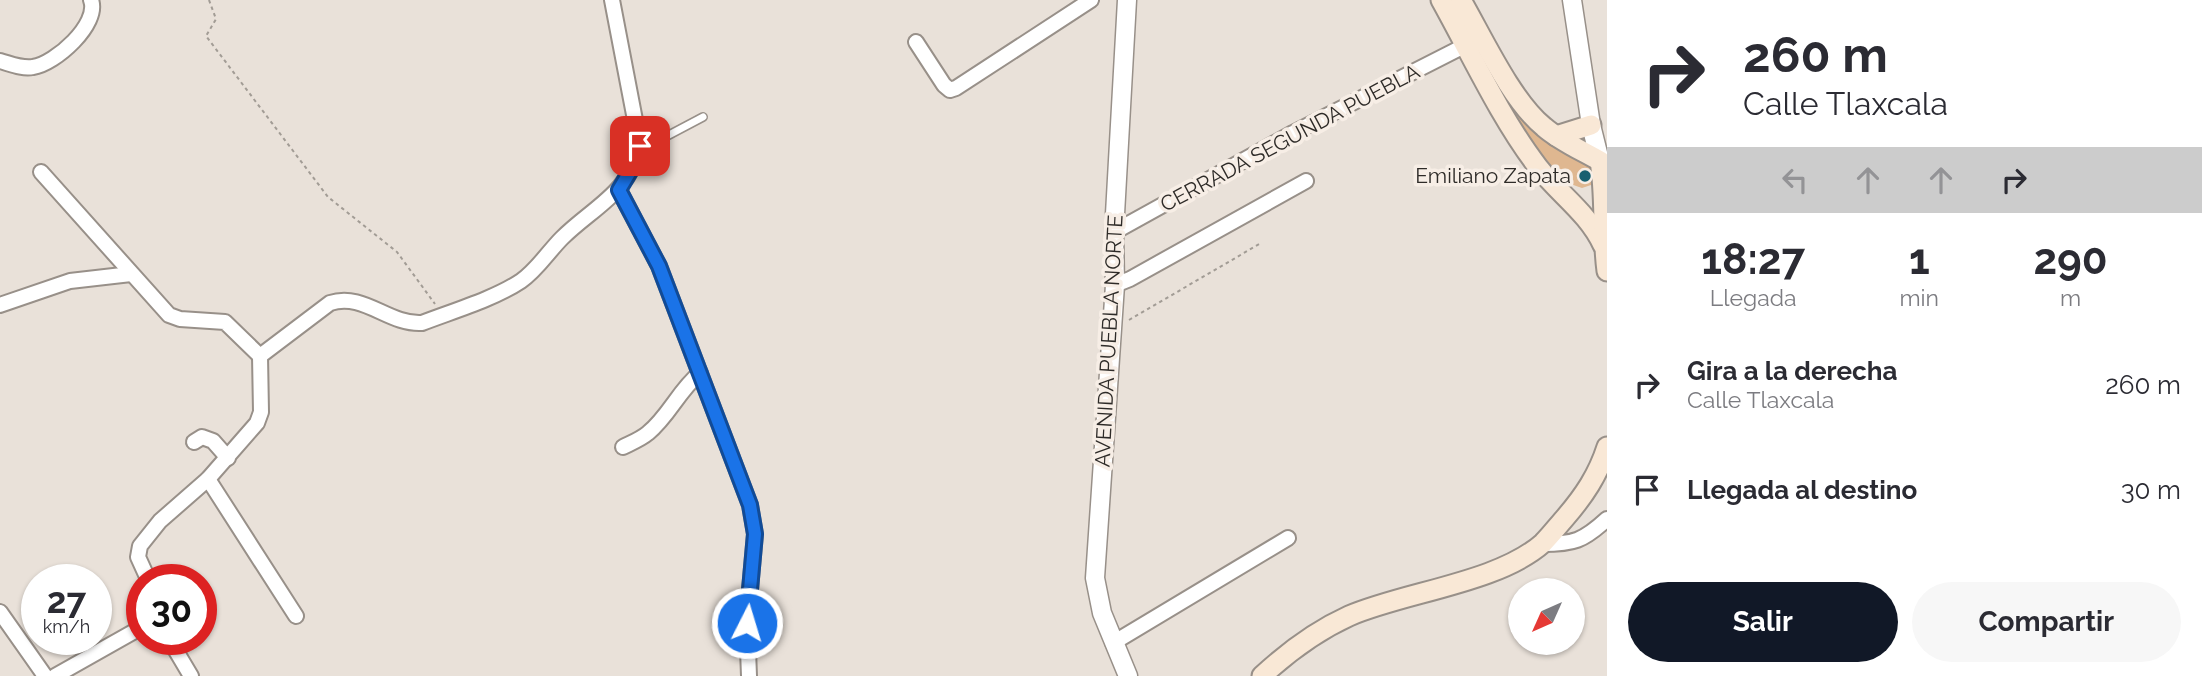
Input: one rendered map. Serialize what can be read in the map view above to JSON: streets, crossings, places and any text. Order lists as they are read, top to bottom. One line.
{"streets":{"street":["CERRADA SEGUNDA PUEBLA","AVENIDA PUEBLA NORTE"]},"crossings":[["CERRADA SEGUNDA PUEBLA","AVENIDA PUEBLA NORTE"]],"places":["Emiliano Zapata"],"north":"bottom left","page":{"turn":["260 m","Calle Tlaxcala"],"eta":["18:27","Llegada","1","min","290","m"],"list":[{"name":"Gira a la derecha","note":"Calle Tlaxcala","value":"260 m"},{"name":"Llegada al destino","value":"30 m"}],"speed":"27 km/h","limit":"30","buttons":["Salir","Compartir"]}}
